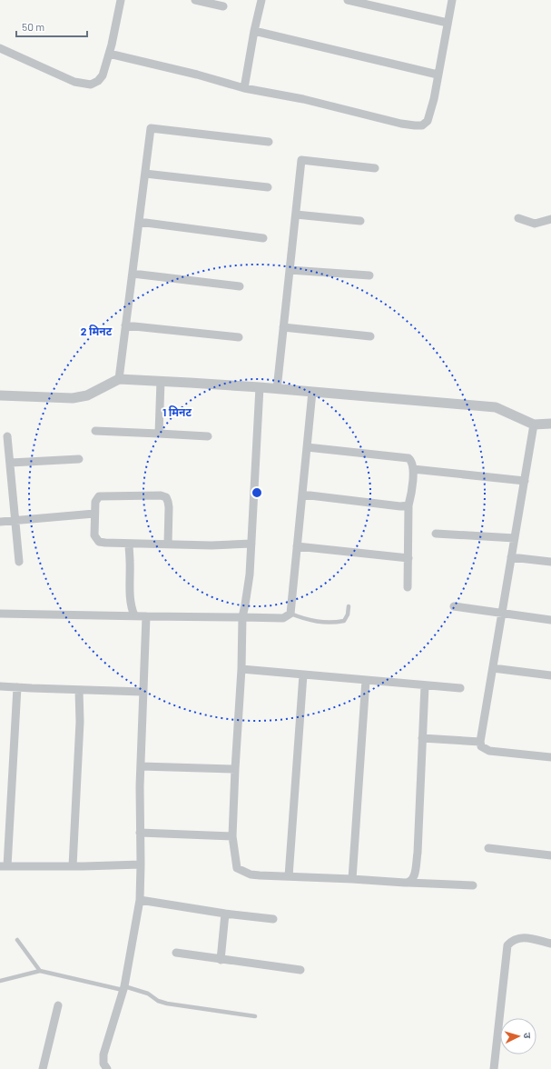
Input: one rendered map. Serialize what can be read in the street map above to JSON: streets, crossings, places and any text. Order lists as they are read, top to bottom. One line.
{"scale_bar":"50 m","north":"right","rings":["2 मिनट","1 मिनट"]}
